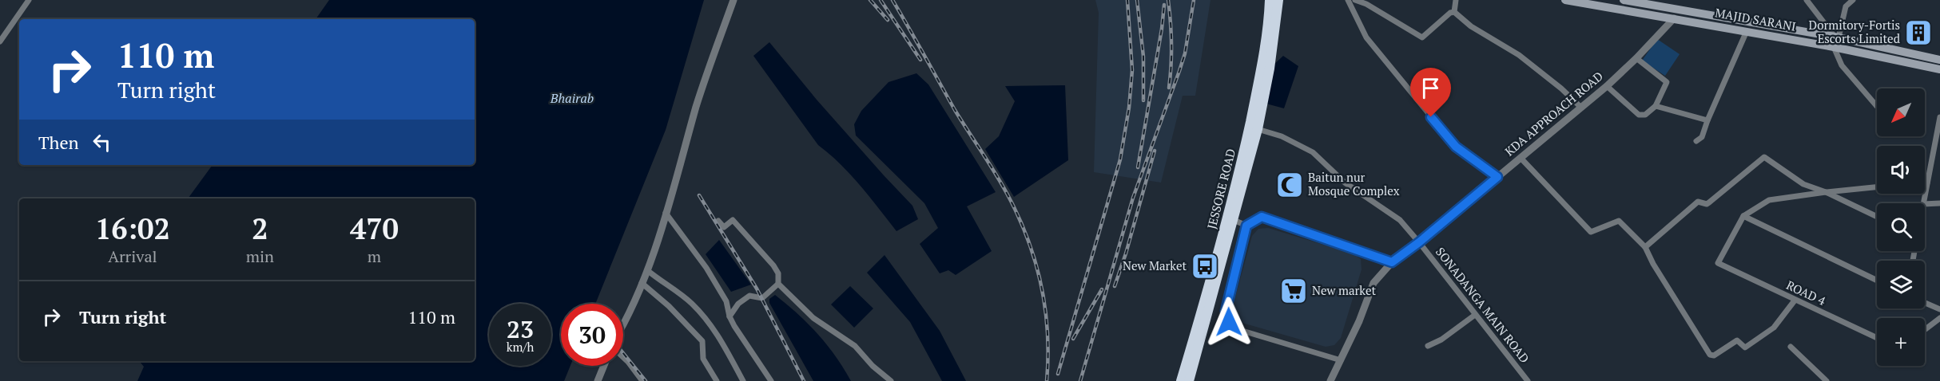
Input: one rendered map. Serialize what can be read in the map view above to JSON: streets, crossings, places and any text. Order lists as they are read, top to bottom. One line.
{"streets":{"highway":["JESSORE ROAD"],"main road":["MAJID SARANI"],"street":["KDA APPROACH ROAD","ROAD 4","SONADANGA MAIN ROAD"]},"crossings":[["MAJID SARANI","KDA APPROACH ROAD"],["KDA APPROACH ROAD","SONADANGA MAIN ROAD"],["JESSORE ROAD","SONADANGA MAIN ROAD"]],"water":["Bhairab"],"places":{"building":["Dormitory-Fortis Escorts Limited"],"mosque":["Baitun nur Mosque Complex"],"bus stop":["New Market"],"supermarket":["New market"]},"north":"bottom left","page":{"turn":["110 m","Turn right"],"map_buttons":"+","then":"Then","eta":["16:02","Arrival","2","min","470","m"],"list":[{"name":"Turn right","value":"110 m"}],"speed":"23 km/h","limit":"30"}}
